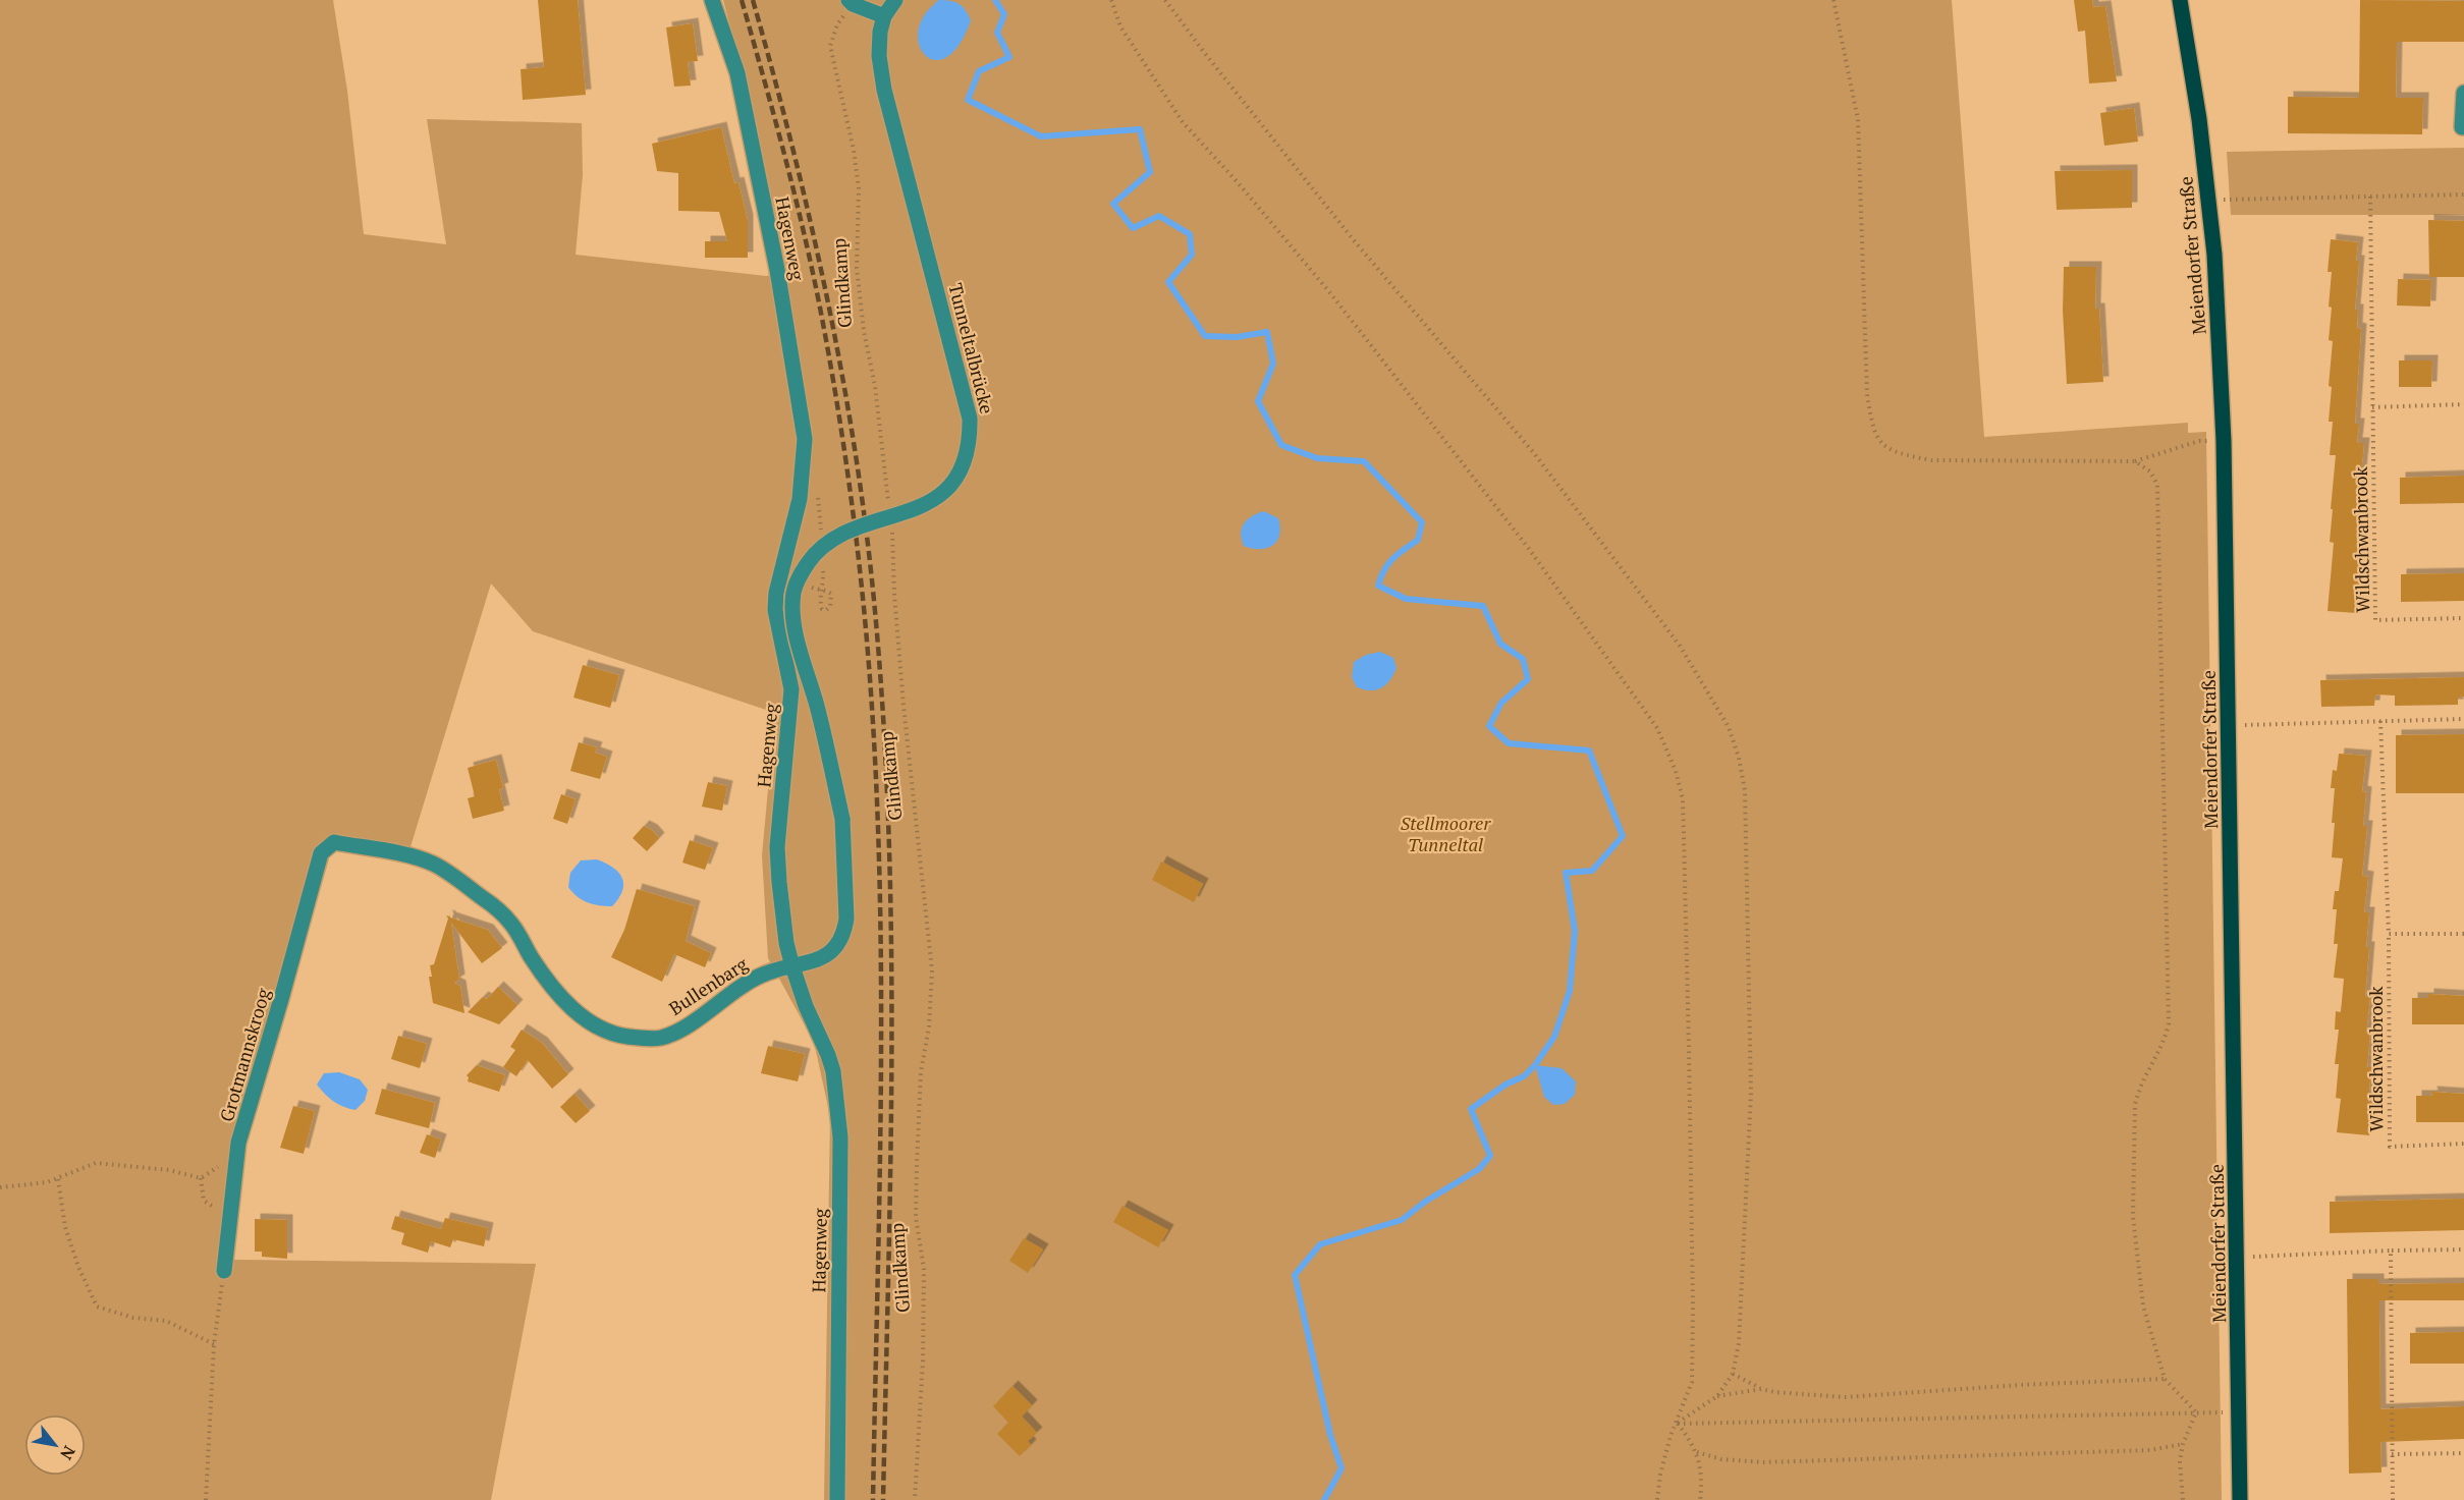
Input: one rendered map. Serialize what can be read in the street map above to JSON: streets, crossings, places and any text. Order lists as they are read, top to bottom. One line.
{"streets":{"main road":["Meiendorfer Straße"],"street":["Hagenweg","Tunneltalbrücke","Bullenbarg","Grotmannskroog"],"path":["Glindkamp","Wildschwanbrook"]},"crossings":[["Hagenweg","Tunneltalbrücke"],["Hagenweg","Bullenbarg"],["Tunneltalbrücke","Bullenbarg"],["Bullenbarg","Grotmannskroog"]],"parks":["Stellmoorer Tunneltal"],"north":"bottom right"}
